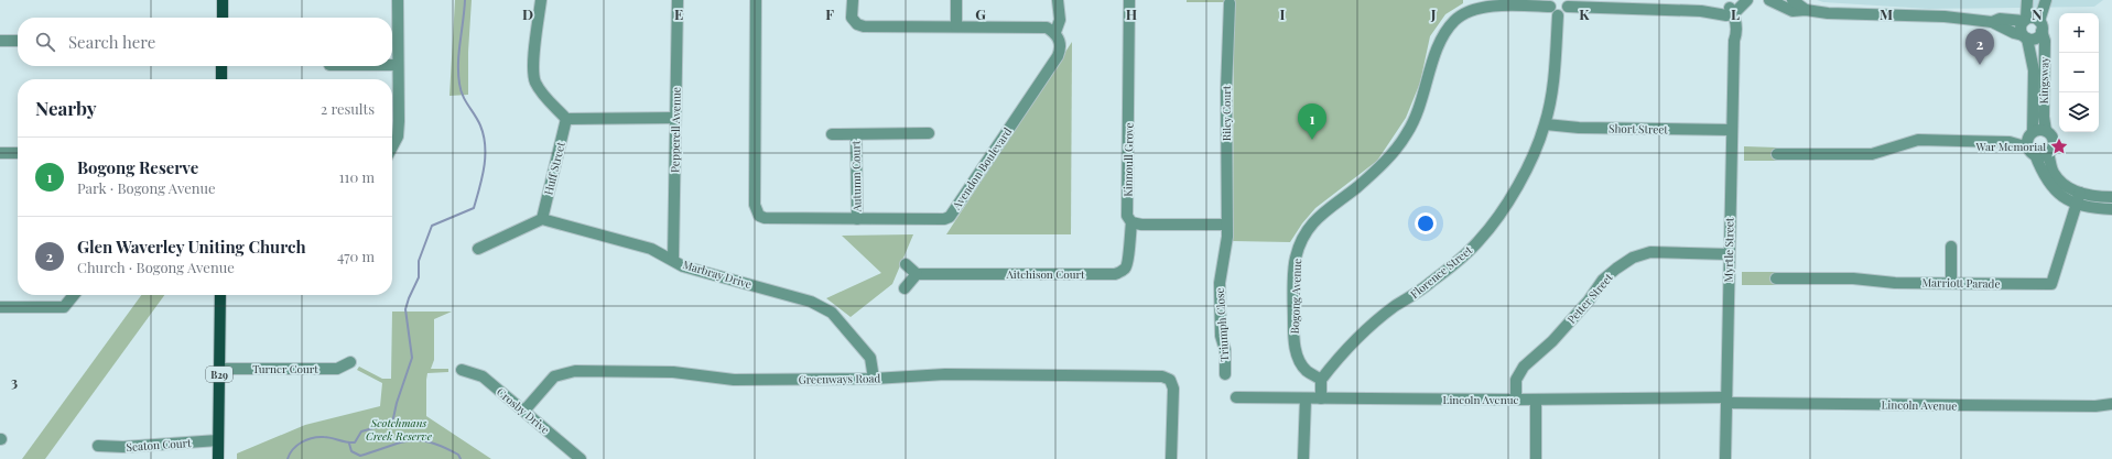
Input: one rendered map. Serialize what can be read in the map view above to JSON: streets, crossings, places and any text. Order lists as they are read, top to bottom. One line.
{"streets":{"main road":["B29"],"street":["Kingsway","Riley Court","Short Street","Pepperell Avenue","Kinnoull Grove","Huff Street","Avendon Boulevard","Autumn Court","Myrtle Street","Florence Street","Marbray Drive","Aitchison Court","Marriott Parade","Bogong Avenue","Petter Street","Triumph Close","Turner Court","Greenways Road","Lincoln Avenue","Crosby Drive","Seaton Court"]},"crossings":[["Kingsway","Marriott Parade"],["Riley Court","Triumph Close"],["Short Street","Myrtle Street"],["Short Street","Florence Street"],["Pepperell Avenue","Marbray Drive"],["Kinnoull Grove","Aitchison Court"],["Huff Street","Marbray Drive"],["Avendon Boulevard","Autumn Court"],["Myrtle Street","Petter Street"],["Myrtle Street","Lincoln Avenue"],["Florence Street","Bogong Avenue"],["Marbray Drive","Greenways Road"],["Petter Street","Lincoln Avenue"],["Turner Court","B29"],["B29","Seaton Court"],["Greenways Road","Crosby Drive"]],"parks":["Scotchmans Creek Reserve"],"places":{"place":["War Memorial"]},"page":{"map_buttons":["+","−"],"search":"Search here","pins":["2","1"],"heading":["Nearby","2 results"],"list":[{"mark":"1","name":"Bogong Reserve","note":"Park · Bogong Avenue","value":"110 m"},{"mark":"2","name":"Glen Waverley Uniting Church","note":"Church · Bogong Avenue","value":"470 m"}]},"grid":{"columns":["D","E","F","G","H","I","J","K","L","M","N"],"rows":["3"]}}
